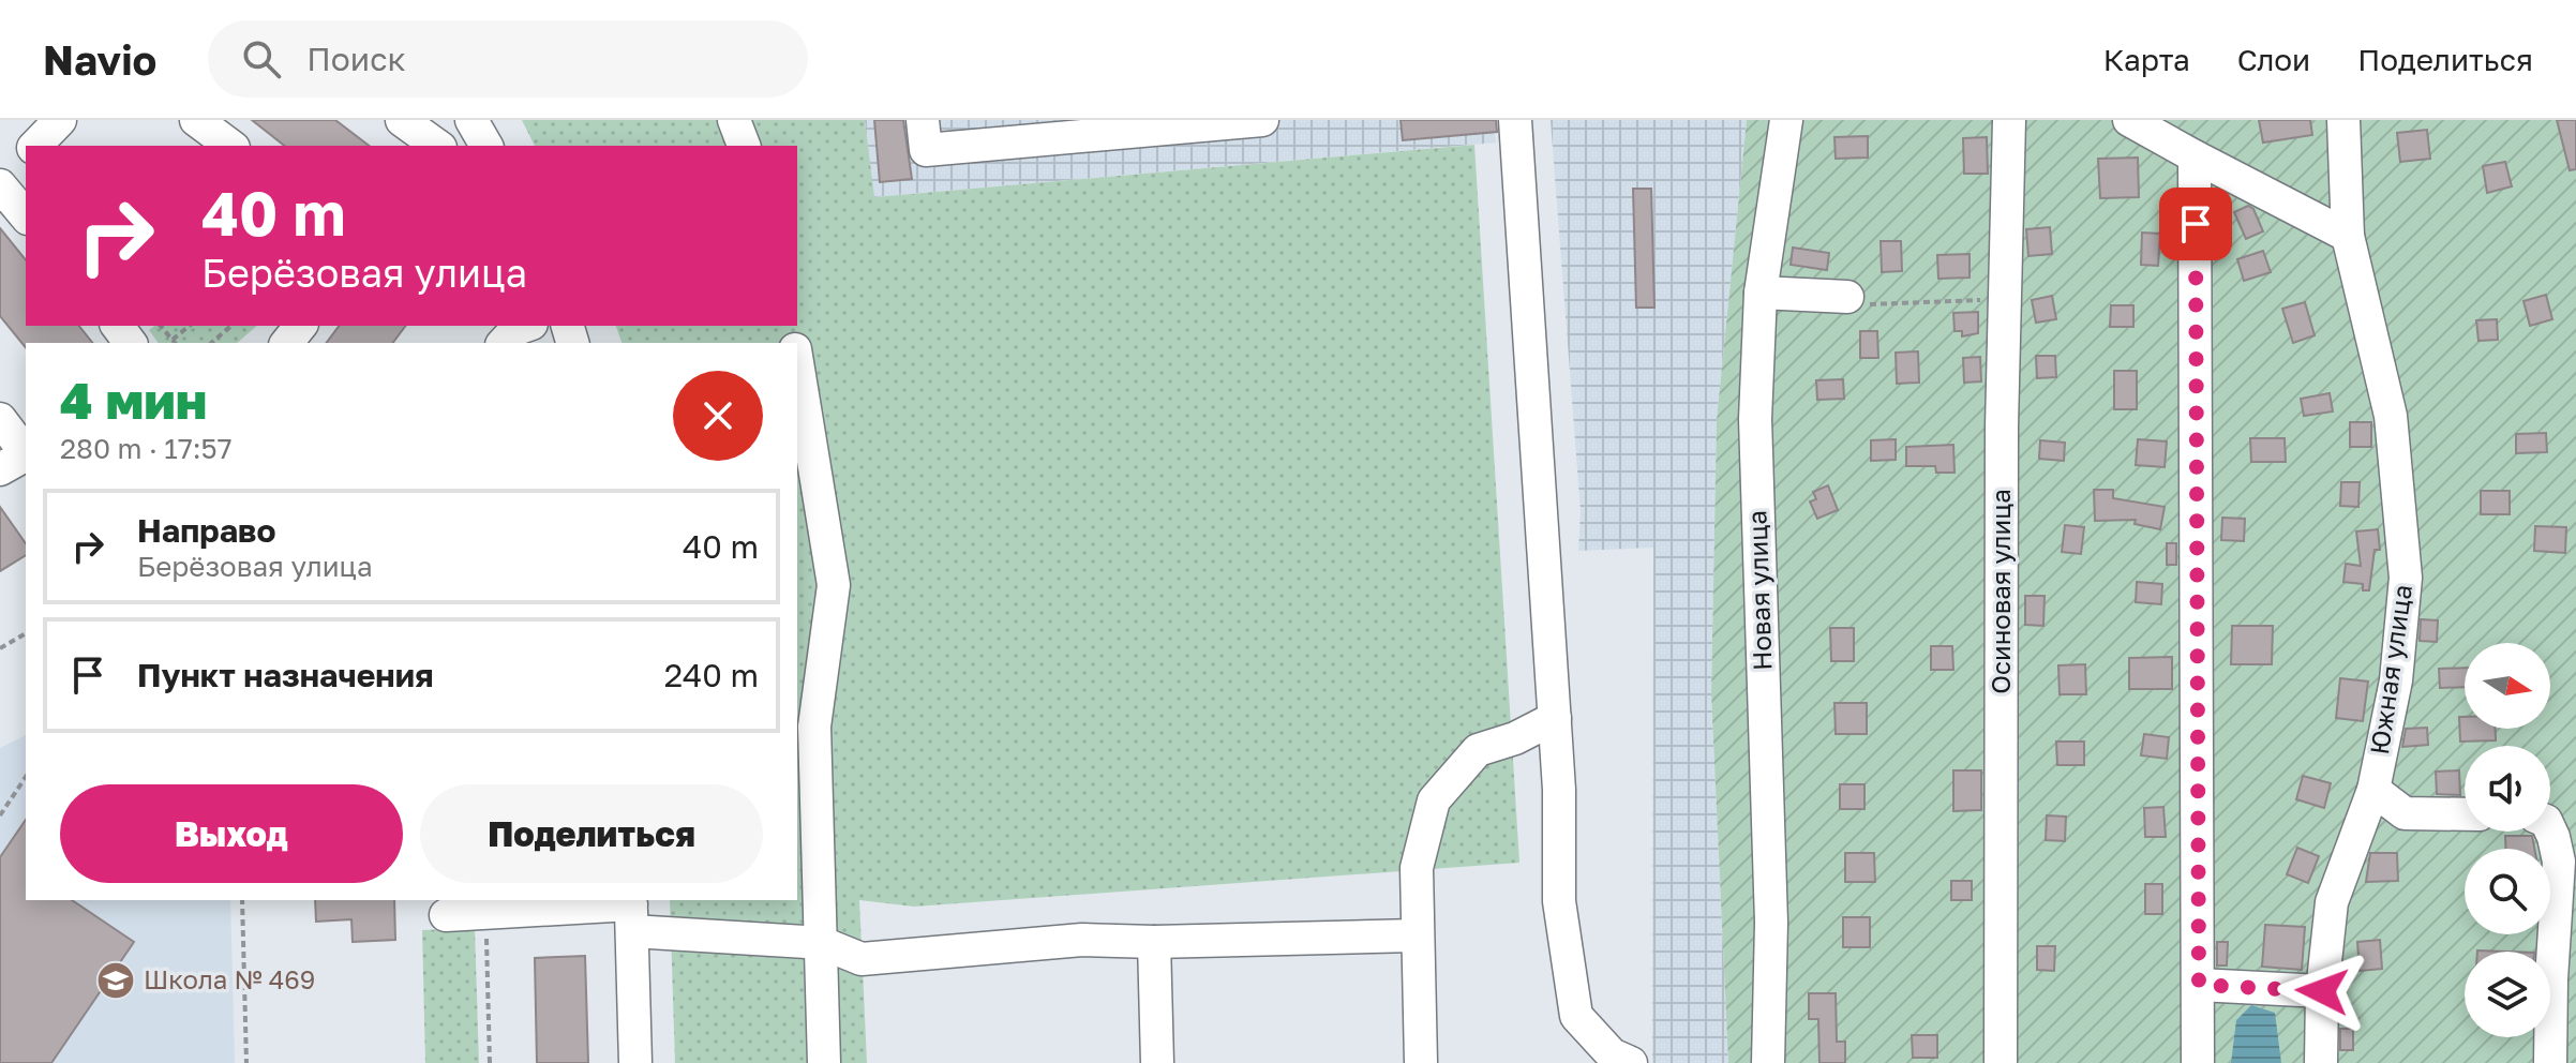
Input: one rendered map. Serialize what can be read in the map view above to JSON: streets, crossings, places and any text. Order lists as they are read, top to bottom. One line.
{"streets":{"street":["Новая улица","Осиновая улица","Южная улица"]},"places":{"school or university":["Школа № 469"]},"north":"right","page":{"header":"Navio","search":"Поиск","nav":["Карта","Слои","Поделиться"],"turn":["40 m","Берёзовая улица"],"heading":["4 мин","280 m · 17:57"],"list":[{"name":"Направо","note":"Берёзовая улица","value":"40 m"},{"name":"Пункт назначения","value":"240 m"}],"buttons":["Выход","Поделиться"]}}
